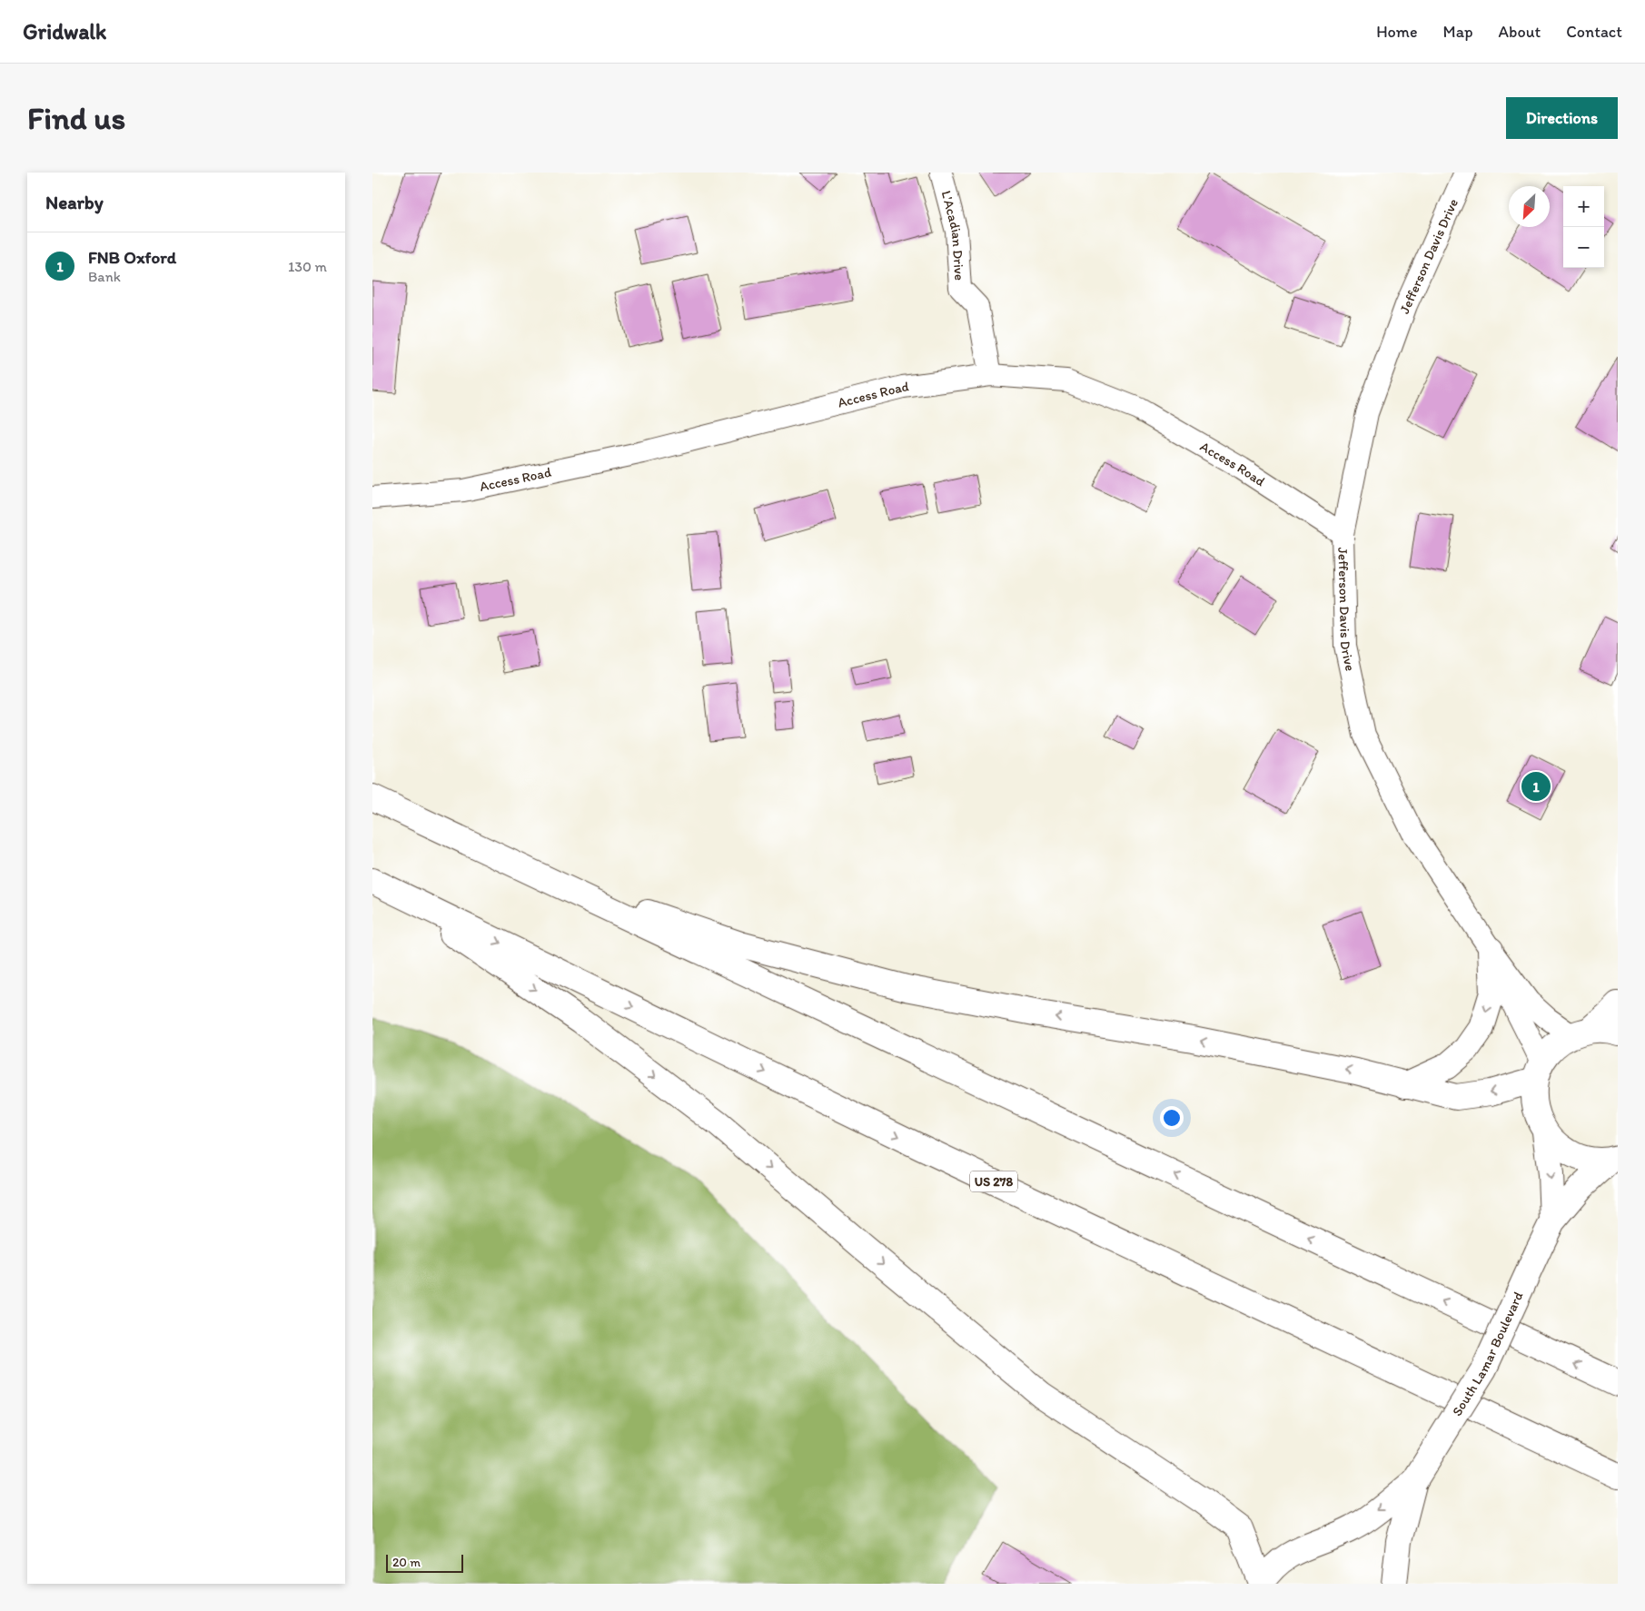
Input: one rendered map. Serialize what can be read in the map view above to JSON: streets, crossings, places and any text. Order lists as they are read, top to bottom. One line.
{"streets":{"main road":["US 278","South Lamar Boulevard"],"street":["L'Acadian Drive","Jefferson Davis Drive","Access Road"]},"crossings":[["L'Acadian Drive","Access Road"],["Jefferson Davis Drive","Access Road"]],"scale_bar":"20 m","north":"bottom left","page":{"header":"Gridwalk","nav":["Home","Map","About","Contact"],"buttons":"Directions","title":"Find us","heading":"Nearby","map_buttons":["+","−"],"list":[{"mark":"1","name":"FNB Oxford","note":"Bank","value":"130 m"}],"pins":"1","scale":"20 m"}}
